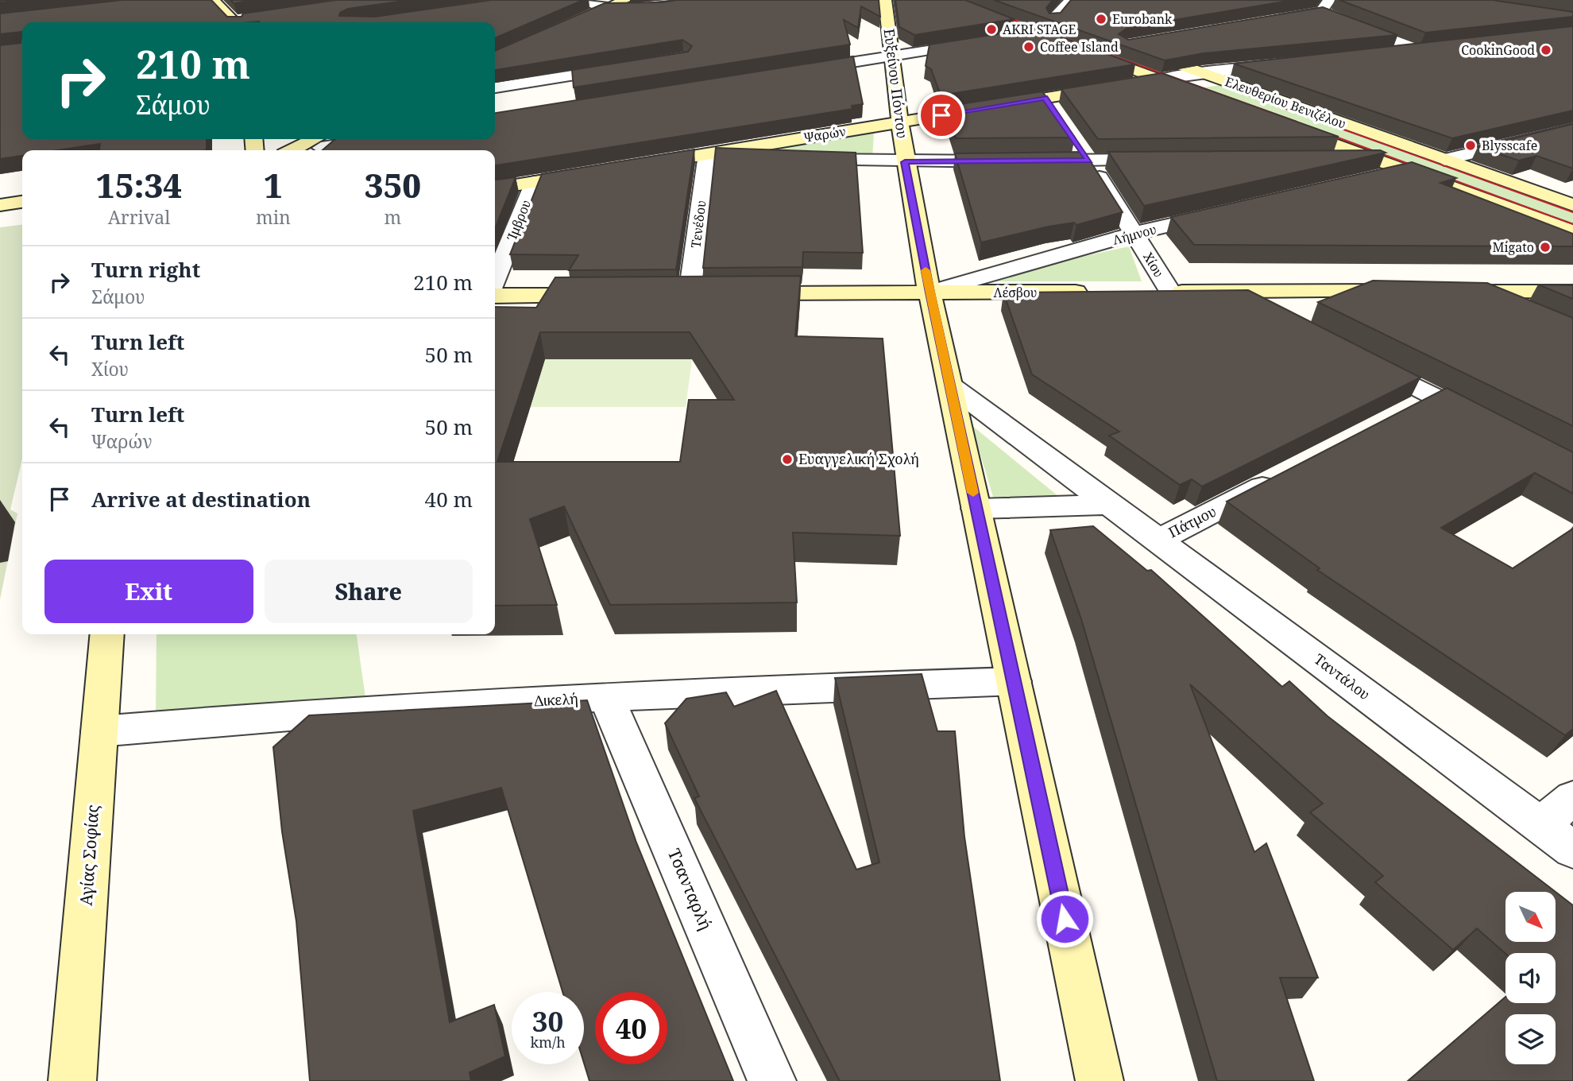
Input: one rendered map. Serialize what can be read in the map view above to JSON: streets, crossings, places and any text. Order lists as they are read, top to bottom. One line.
{"streets":{"street":["Ευξείνου Πόντου","Ελευθερίου Βενιζέλου","Ψαρών","Ίμβρου","Τενέδου","Λήμνου","Χίου","Λέσβου","Πάτμου","Ταντάλου","Δικελή","Αγίας Σοφίας","Τσανταρλή"]},"crossings":[["Ευξείνου Πόντου","Ψαρών"],["Ευξείνου Πόντου","Λήμνου"],["Ευξείνου Πόντου","Λέσβου"],["Ευξείνου Πόντου","Ταντάλου"],["Ευξείνου Πόντου","Δικελή"],["Ψαρών","Τενέδου"],["Τενέδου","Λέσβου"],["Λήμνου","Χίου"],["Λήμνου","Λέσβου"],["Πάτμου","Ταντάλου"],["Δικελή","Αγίας Σοφίας"],["Δικελή","Τσανταρλή"]],"places":["Eurobank","AKRI STAGE","Coffee Island","CookinGood","Blysscafe","Migato","Ευαγγελική Σχολή"],"north":"bottom right","page":{"turn":["210 m","Σάμου"],"eta":["15:34","Arrival","1","min","350","m"],"list":[{"name":"Turn right","note":"Σάμου","value":"210 m"},{"name":"Turn left","note":"Χίου","value":"50 m"},{"name":"Turn left","note":"Ψαρών","value":"50 m"},{"name":"Arrive at destination","value":"40 m"}],"buttons":["Exit","Share"],"speed":"30 km/h","limit":"40"}}
